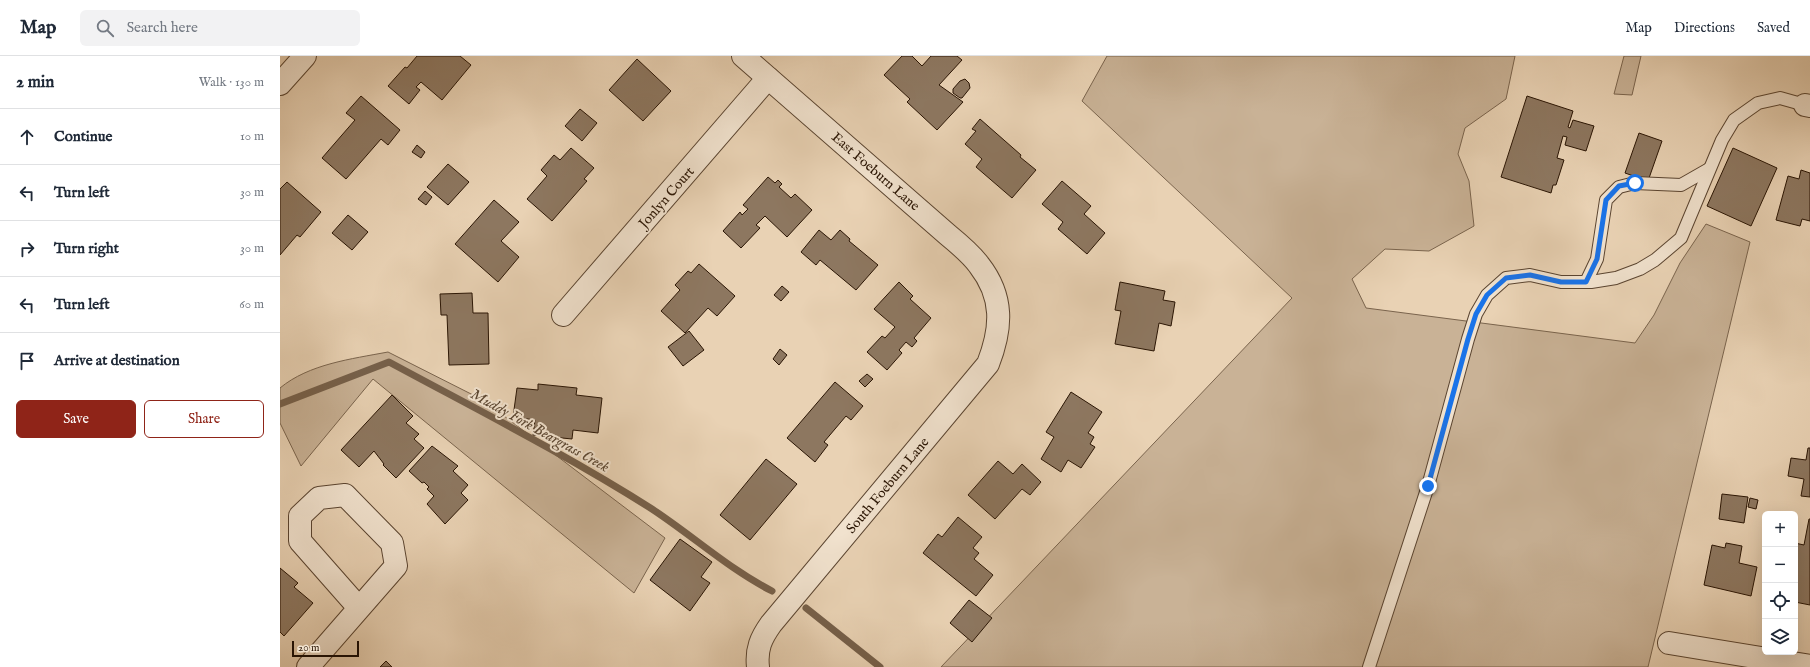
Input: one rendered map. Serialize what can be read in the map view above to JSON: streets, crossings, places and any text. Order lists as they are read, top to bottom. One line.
{"streets":{"street":["East Foeburn Lane","Jonlyn Court","South Foeburn Lane"]},"crossings":[["East Foeburn Lane","Jonlyn Court"],["East Foeburn Lane","South Foeburn Lane"]],"water":["Muddy Fork Beargrass Creek"],"scale_bar":"20 m","page":{"header":"Map","search":"Search here","nav":["Map","Directions","Saved"],"heading":["2 min","Walk · 130 m"],"list":[["Continue","10 m"],["Turn left","30 m"],["Turn right","30 m"],["Turn left","60 m"],"Arrive at destination"],"buttons":["Save","Share"],"map_buttons":["+","−"],"scale":"20 m"}}
